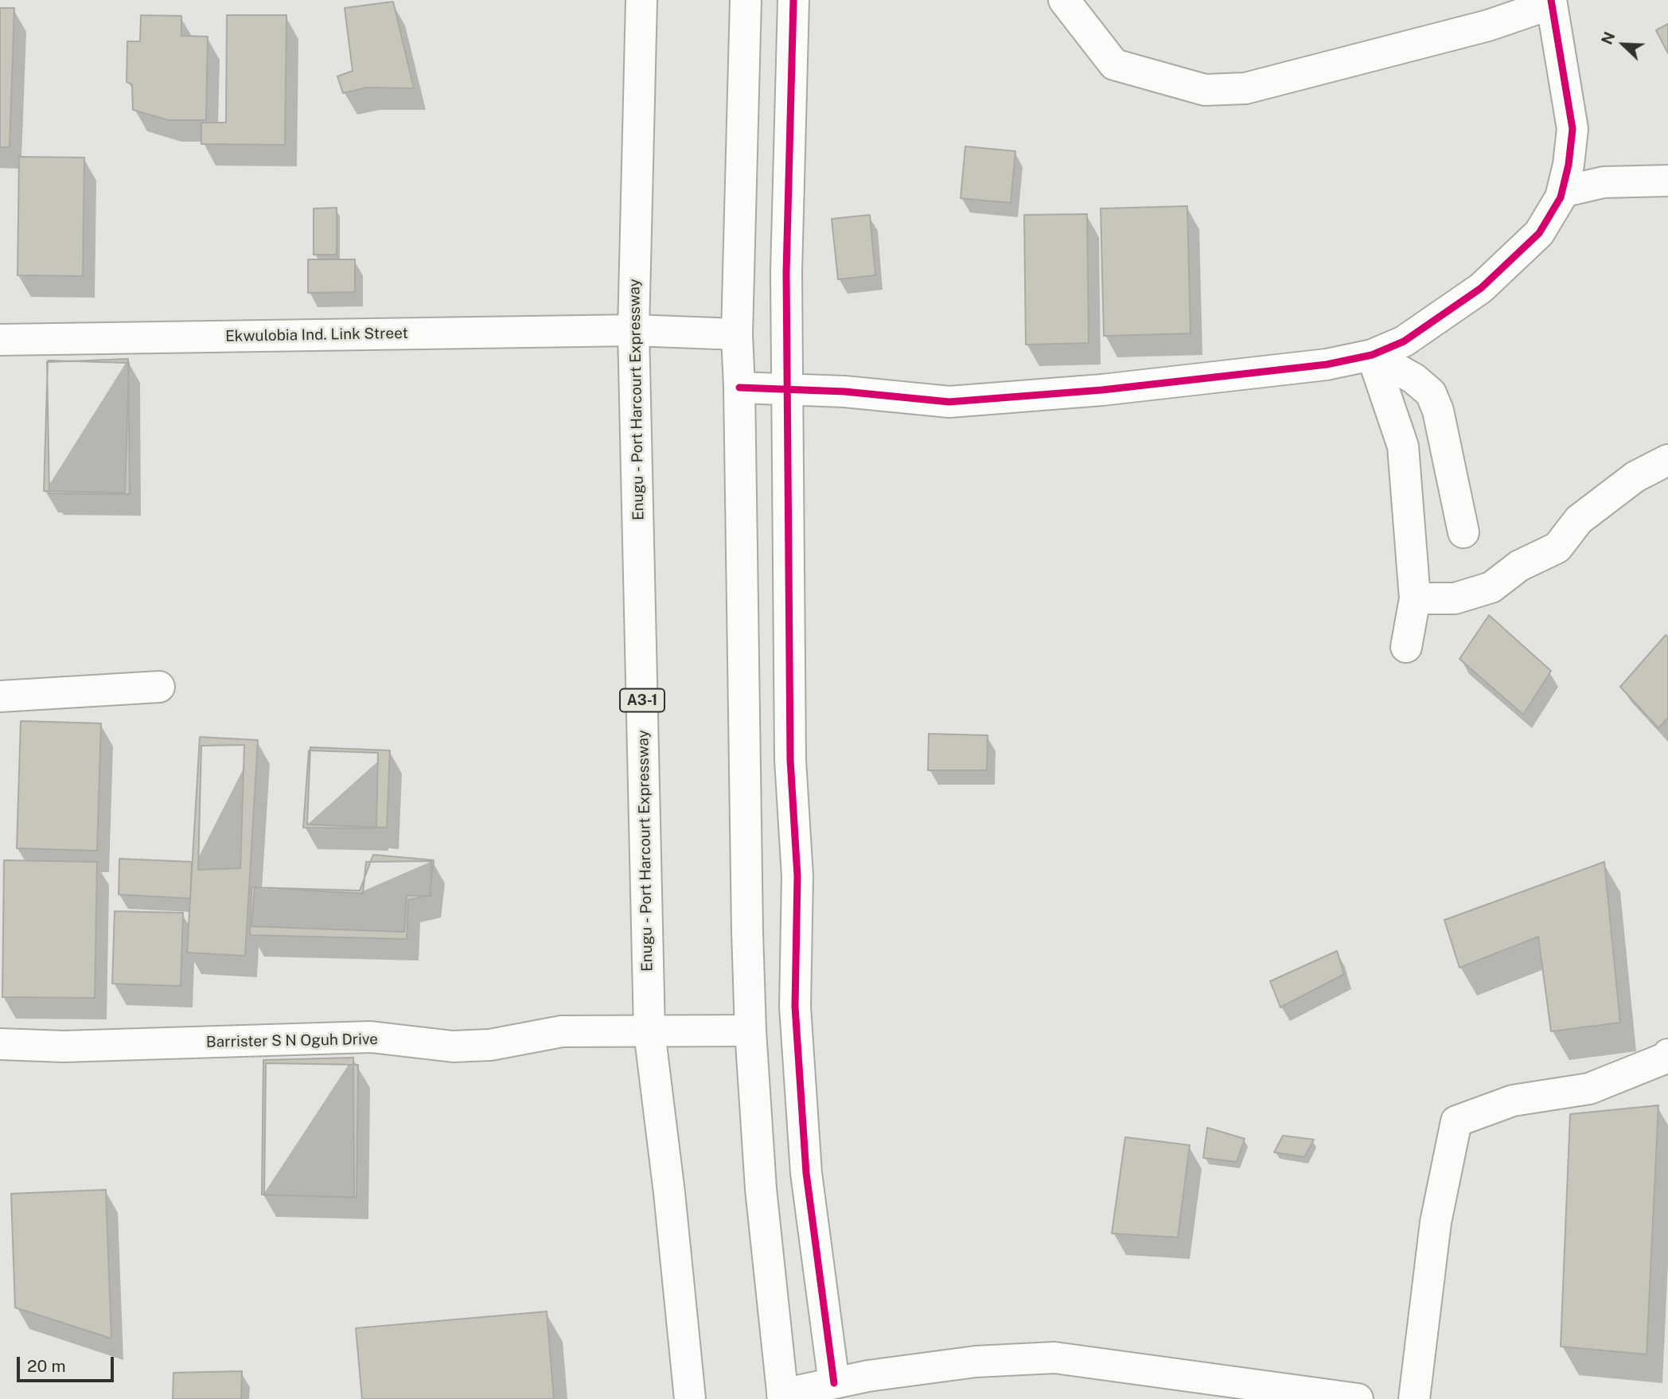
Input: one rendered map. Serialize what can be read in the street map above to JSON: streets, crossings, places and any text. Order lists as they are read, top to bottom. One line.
{"streets":{"main road":["Ekwulobia Ind. Link Street","Enugu - Port Harcourt Expressway","A3-1","Barrister S N Oguh Drive"]},"crossings":[["Ekwulobia Ind. Link Street","Enugu - Port Harcourt Expressway"],["Enugu - Port Harcourt Expressway","Barrister S N Oguh Drive"]],"scale_bar":"20 m","north":"top left"}
